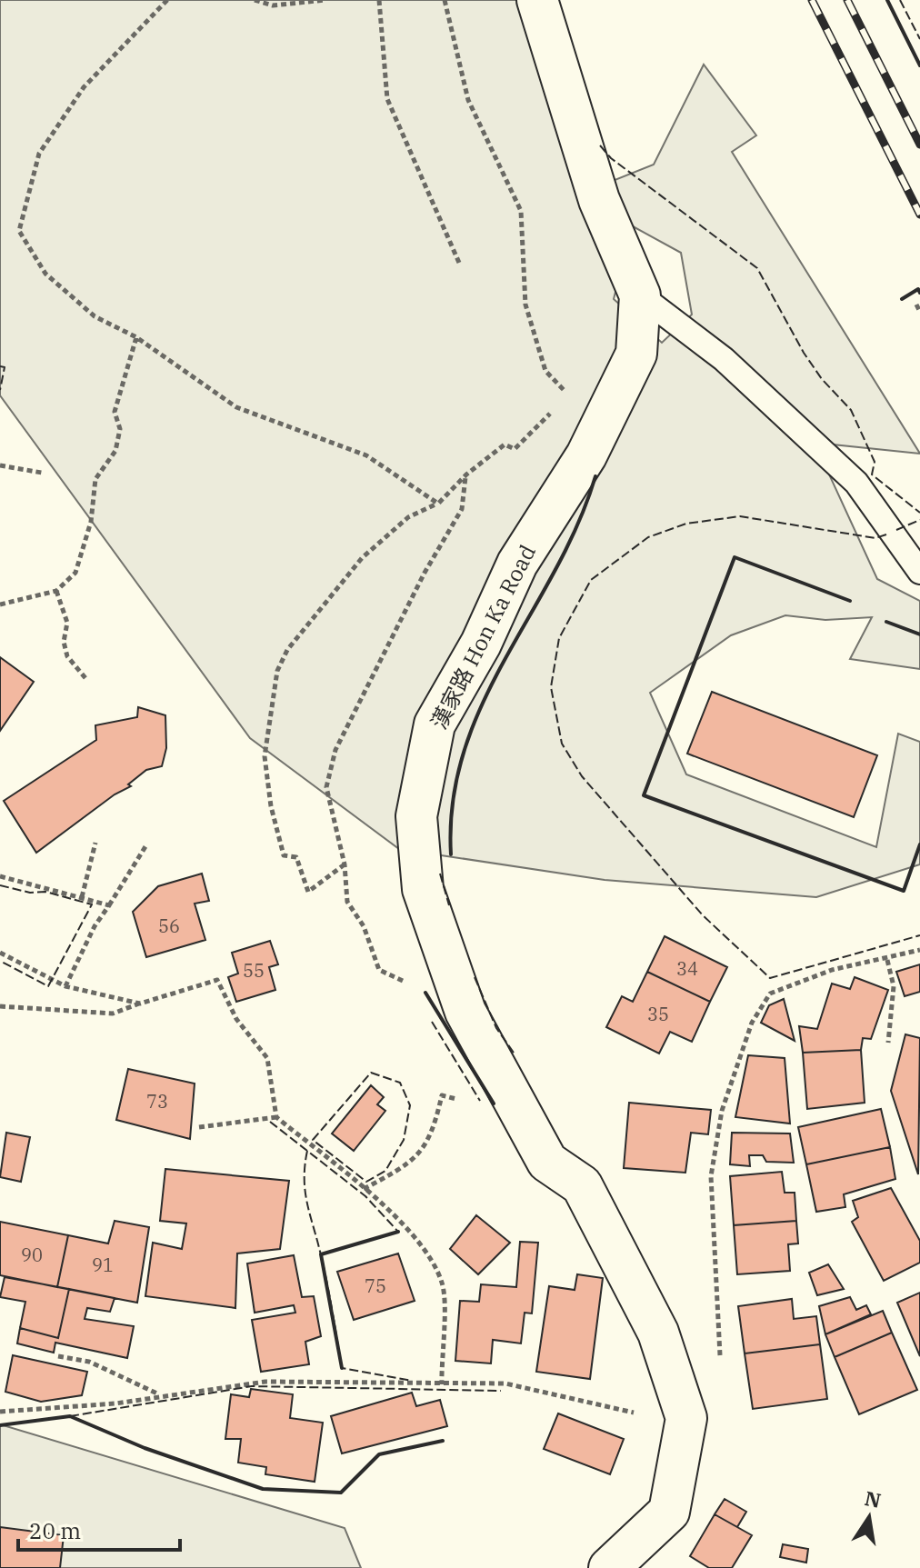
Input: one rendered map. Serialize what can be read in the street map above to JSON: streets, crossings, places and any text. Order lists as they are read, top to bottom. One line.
{"streets":{"street":["漢家路 Hon Ka Road"]},"house_numbers":["56","34","55","35","73","90","91","75"],"scale_bar":"20 m","north":"top"}
